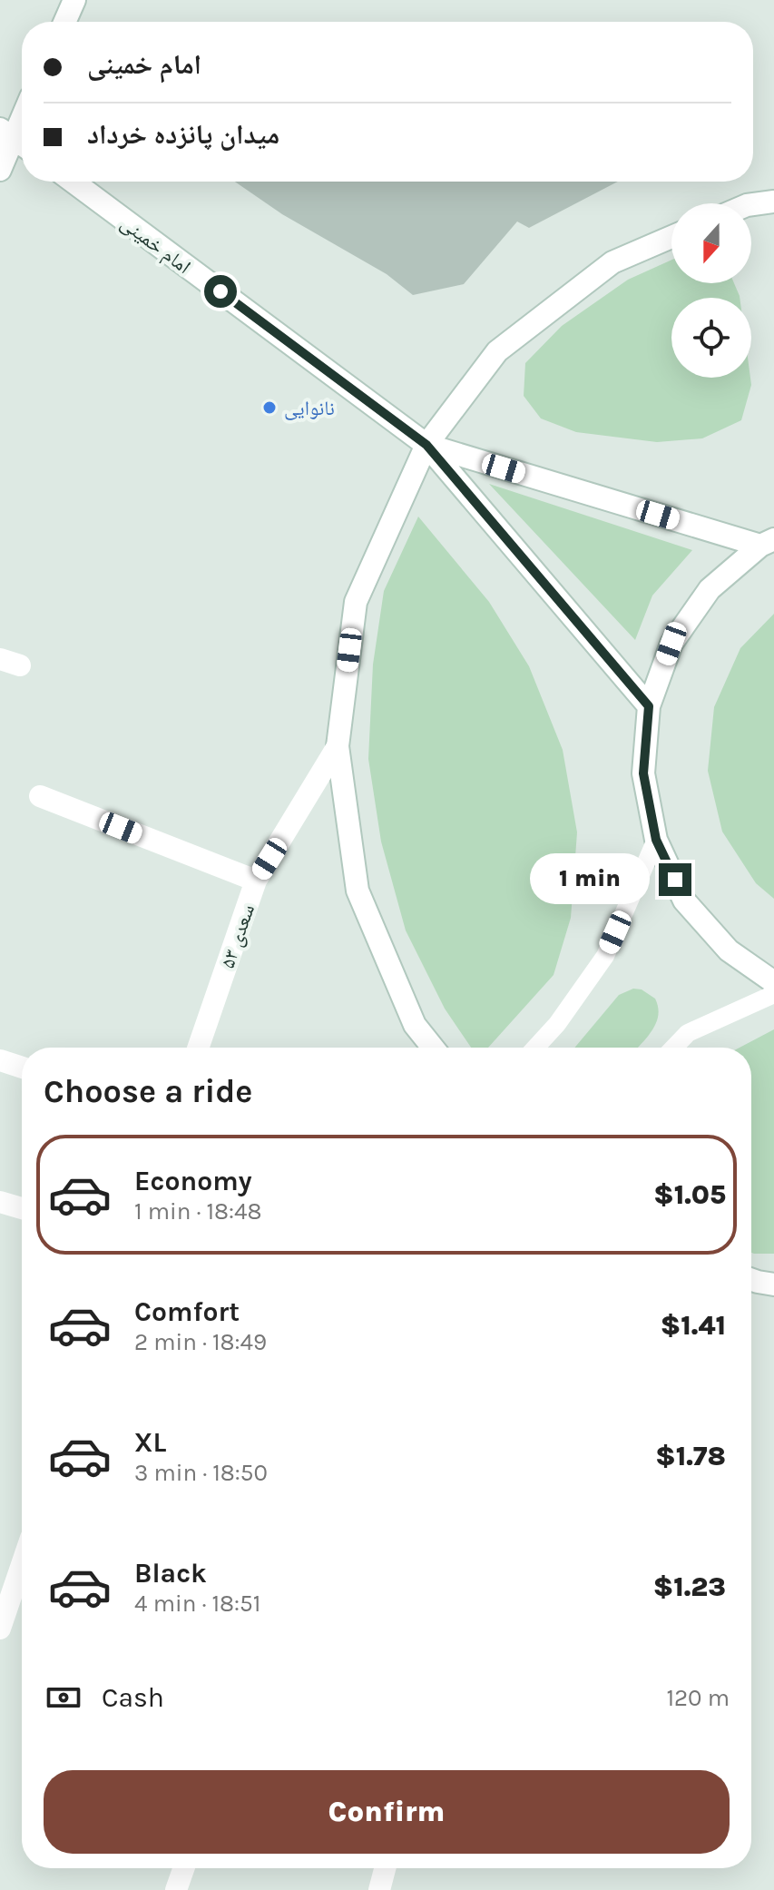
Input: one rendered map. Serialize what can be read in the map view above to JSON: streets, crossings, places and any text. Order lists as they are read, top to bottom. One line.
{"streets":{"main road":["امام خمینی","سعدی ۵۳"]},"places":["نانوایی"],"north":"bottom","page":{"banner":["امام خمینی","میدان پانزده خرداد"],"bubble":"1 min","heading":"Choose a ride","list":[{"name":"Economy","note":"1 min · 18:48","value":"$1.05"},{"name":"Comfort","note":"2 min · 18:49","value":"$1.41"},{"name":"XL","note":"3 min · 18:50","value":"$1.78"},{"name":"Black","note":"4 min · 18:51","value":"$1.23"}],"pay":["Cash","120 m"],"buttons":"Confirm"}}
